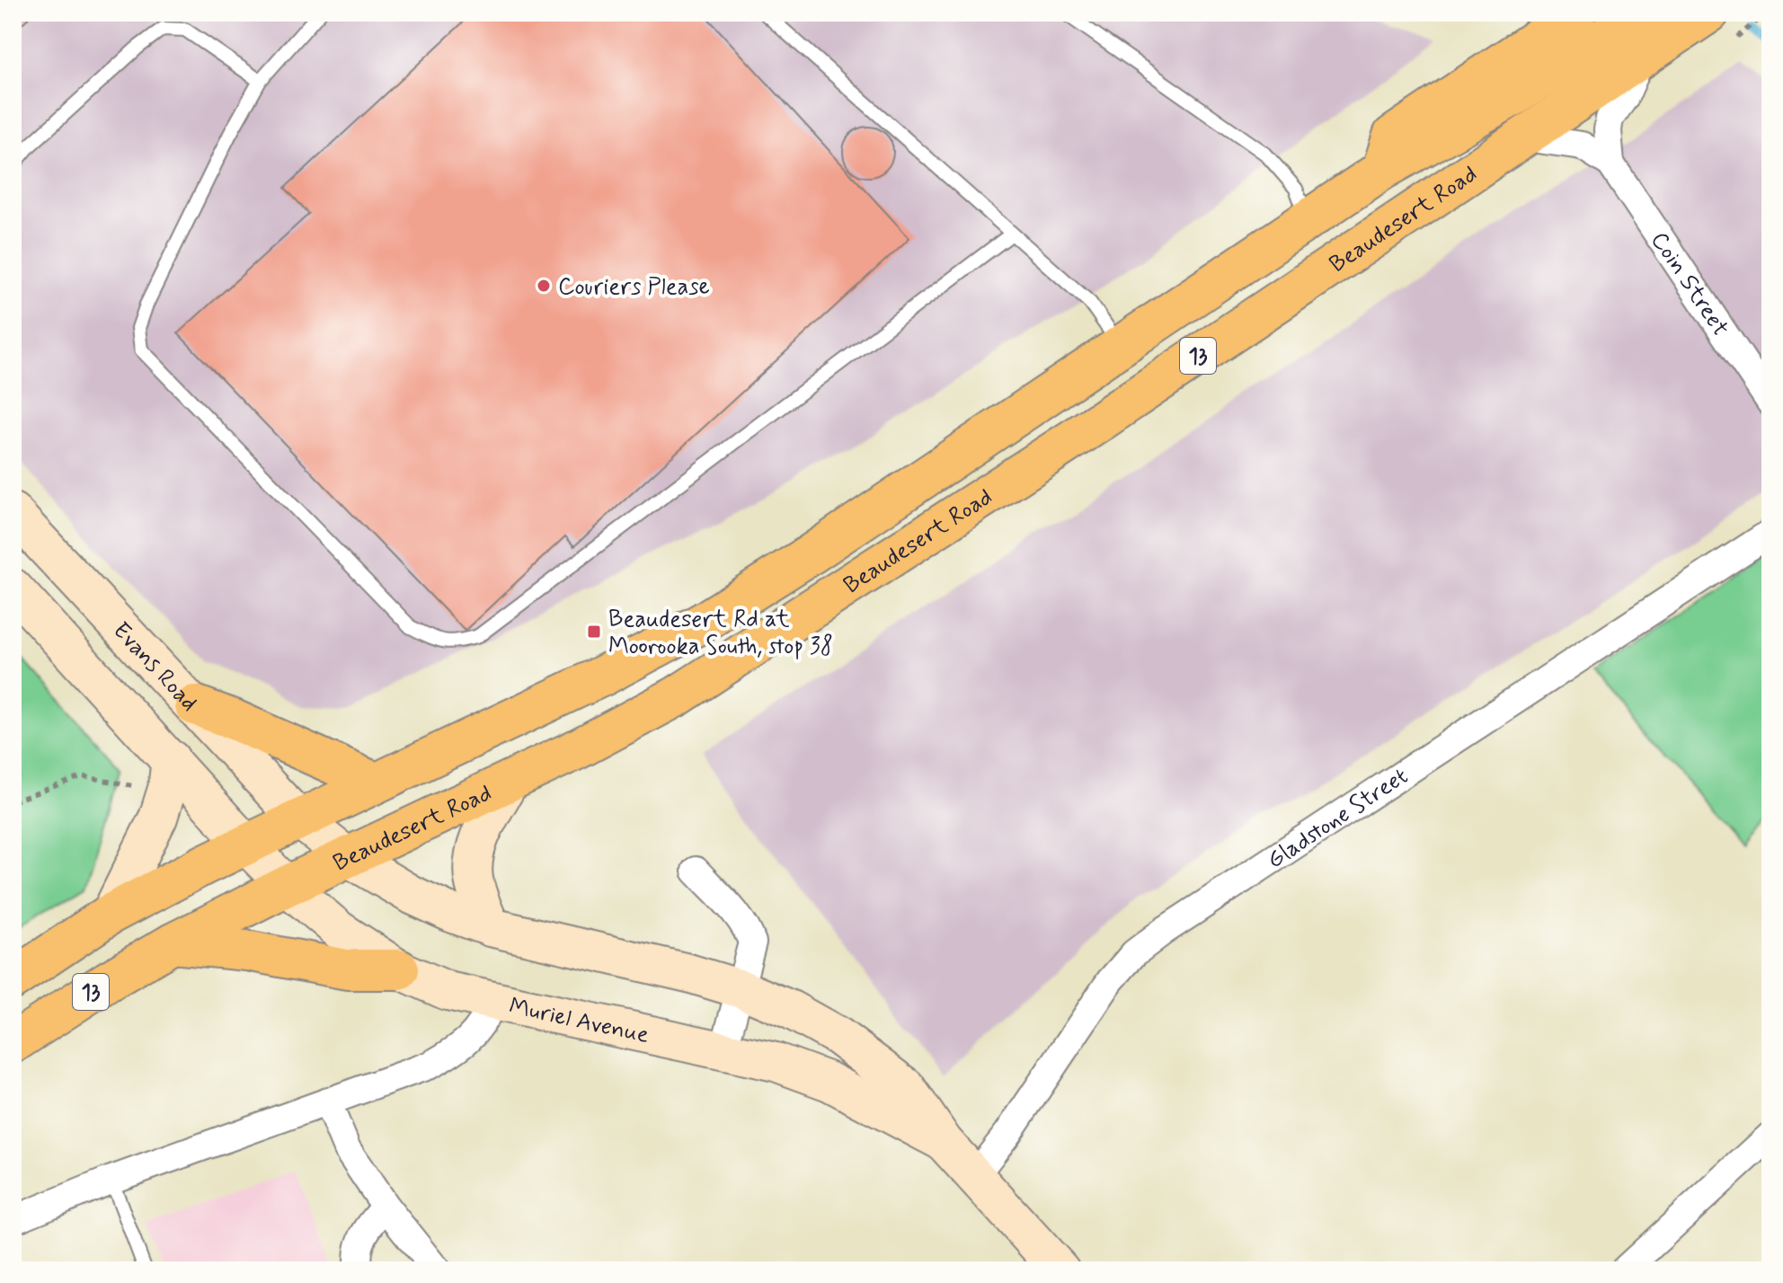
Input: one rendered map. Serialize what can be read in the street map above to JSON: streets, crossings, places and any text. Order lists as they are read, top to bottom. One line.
{"streets":{"highway":["Beaudesert Road","13"],"main road":["Evans Road","Muriel Avenue"],"street":["Coin Street","Gladstone Street"]},"crossings":[["Beaudesert Road","Coin Street"],["Beaudesert Road","Evans Road"],["Beaudesert Road","Muriel Avenue"],["Evans Road","Muriel Avenue"],["Gladstone Street","Muriel Avenue"]],"places":{"other":["Couriers Please"],"transit":["Beaudesert Rd at Moorooka South, stop 38"]}}
